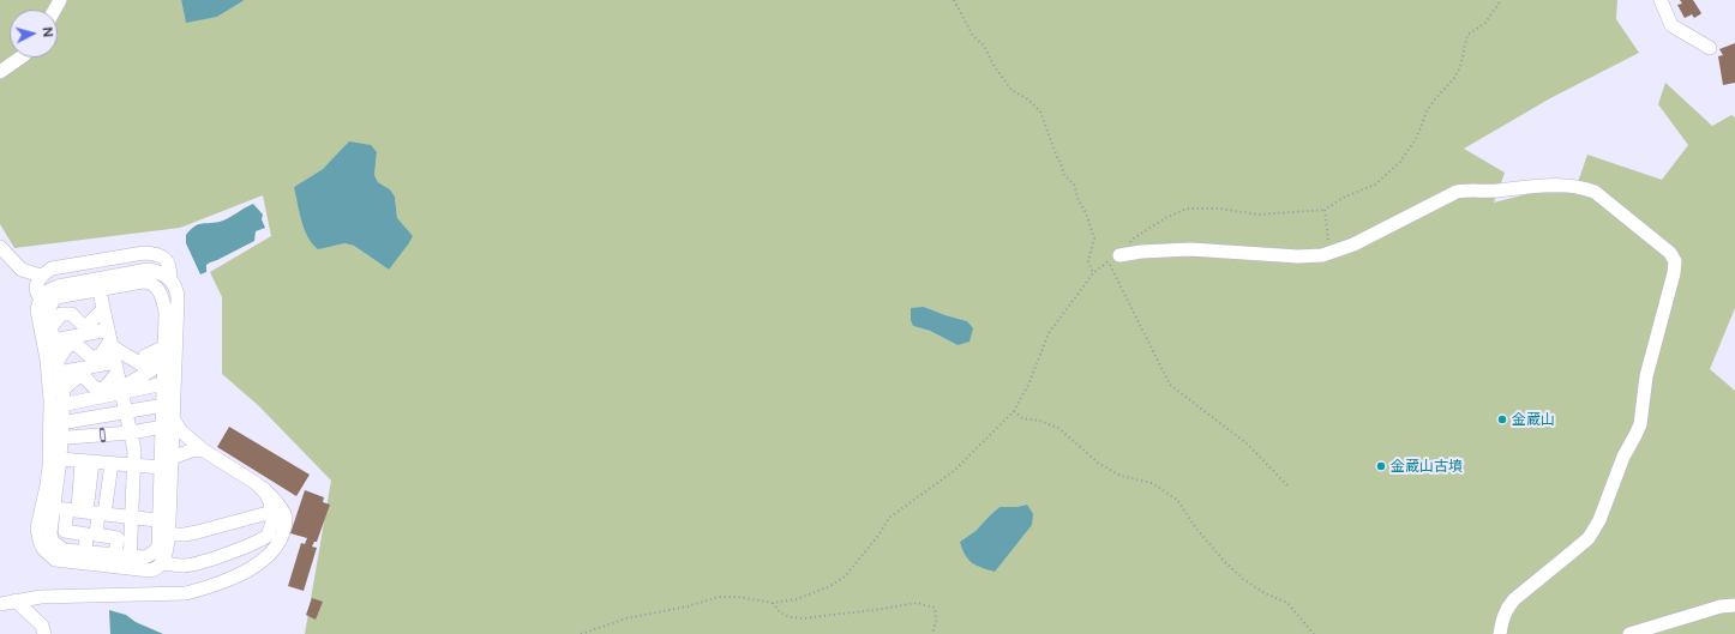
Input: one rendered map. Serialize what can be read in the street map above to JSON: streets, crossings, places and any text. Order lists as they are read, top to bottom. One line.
{"places":["金蔵山","金蔵山古墳"],"north":"right"}
